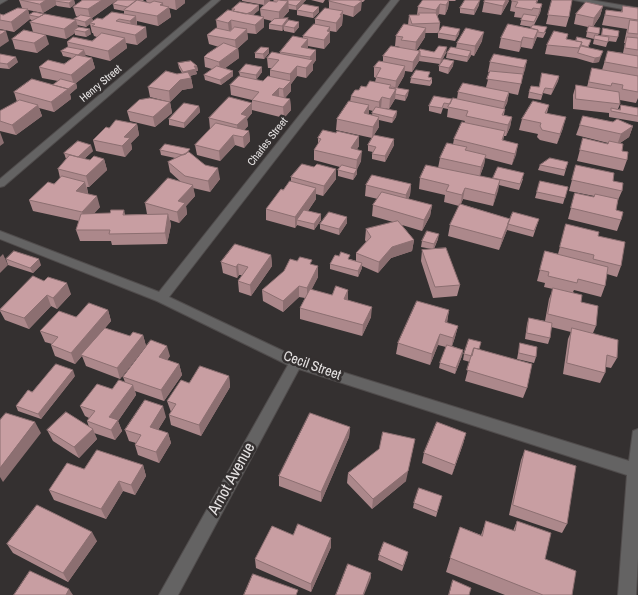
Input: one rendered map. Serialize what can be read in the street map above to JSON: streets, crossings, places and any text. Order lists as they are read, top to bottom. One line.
{"streets":{"street":["Henry Street","Charles Street","Cecil Street","Arnot Avenue"]},"crossings":[["Charles Street","Cecil Street"],["Cecil Street","Arnot Avenue"]]}
